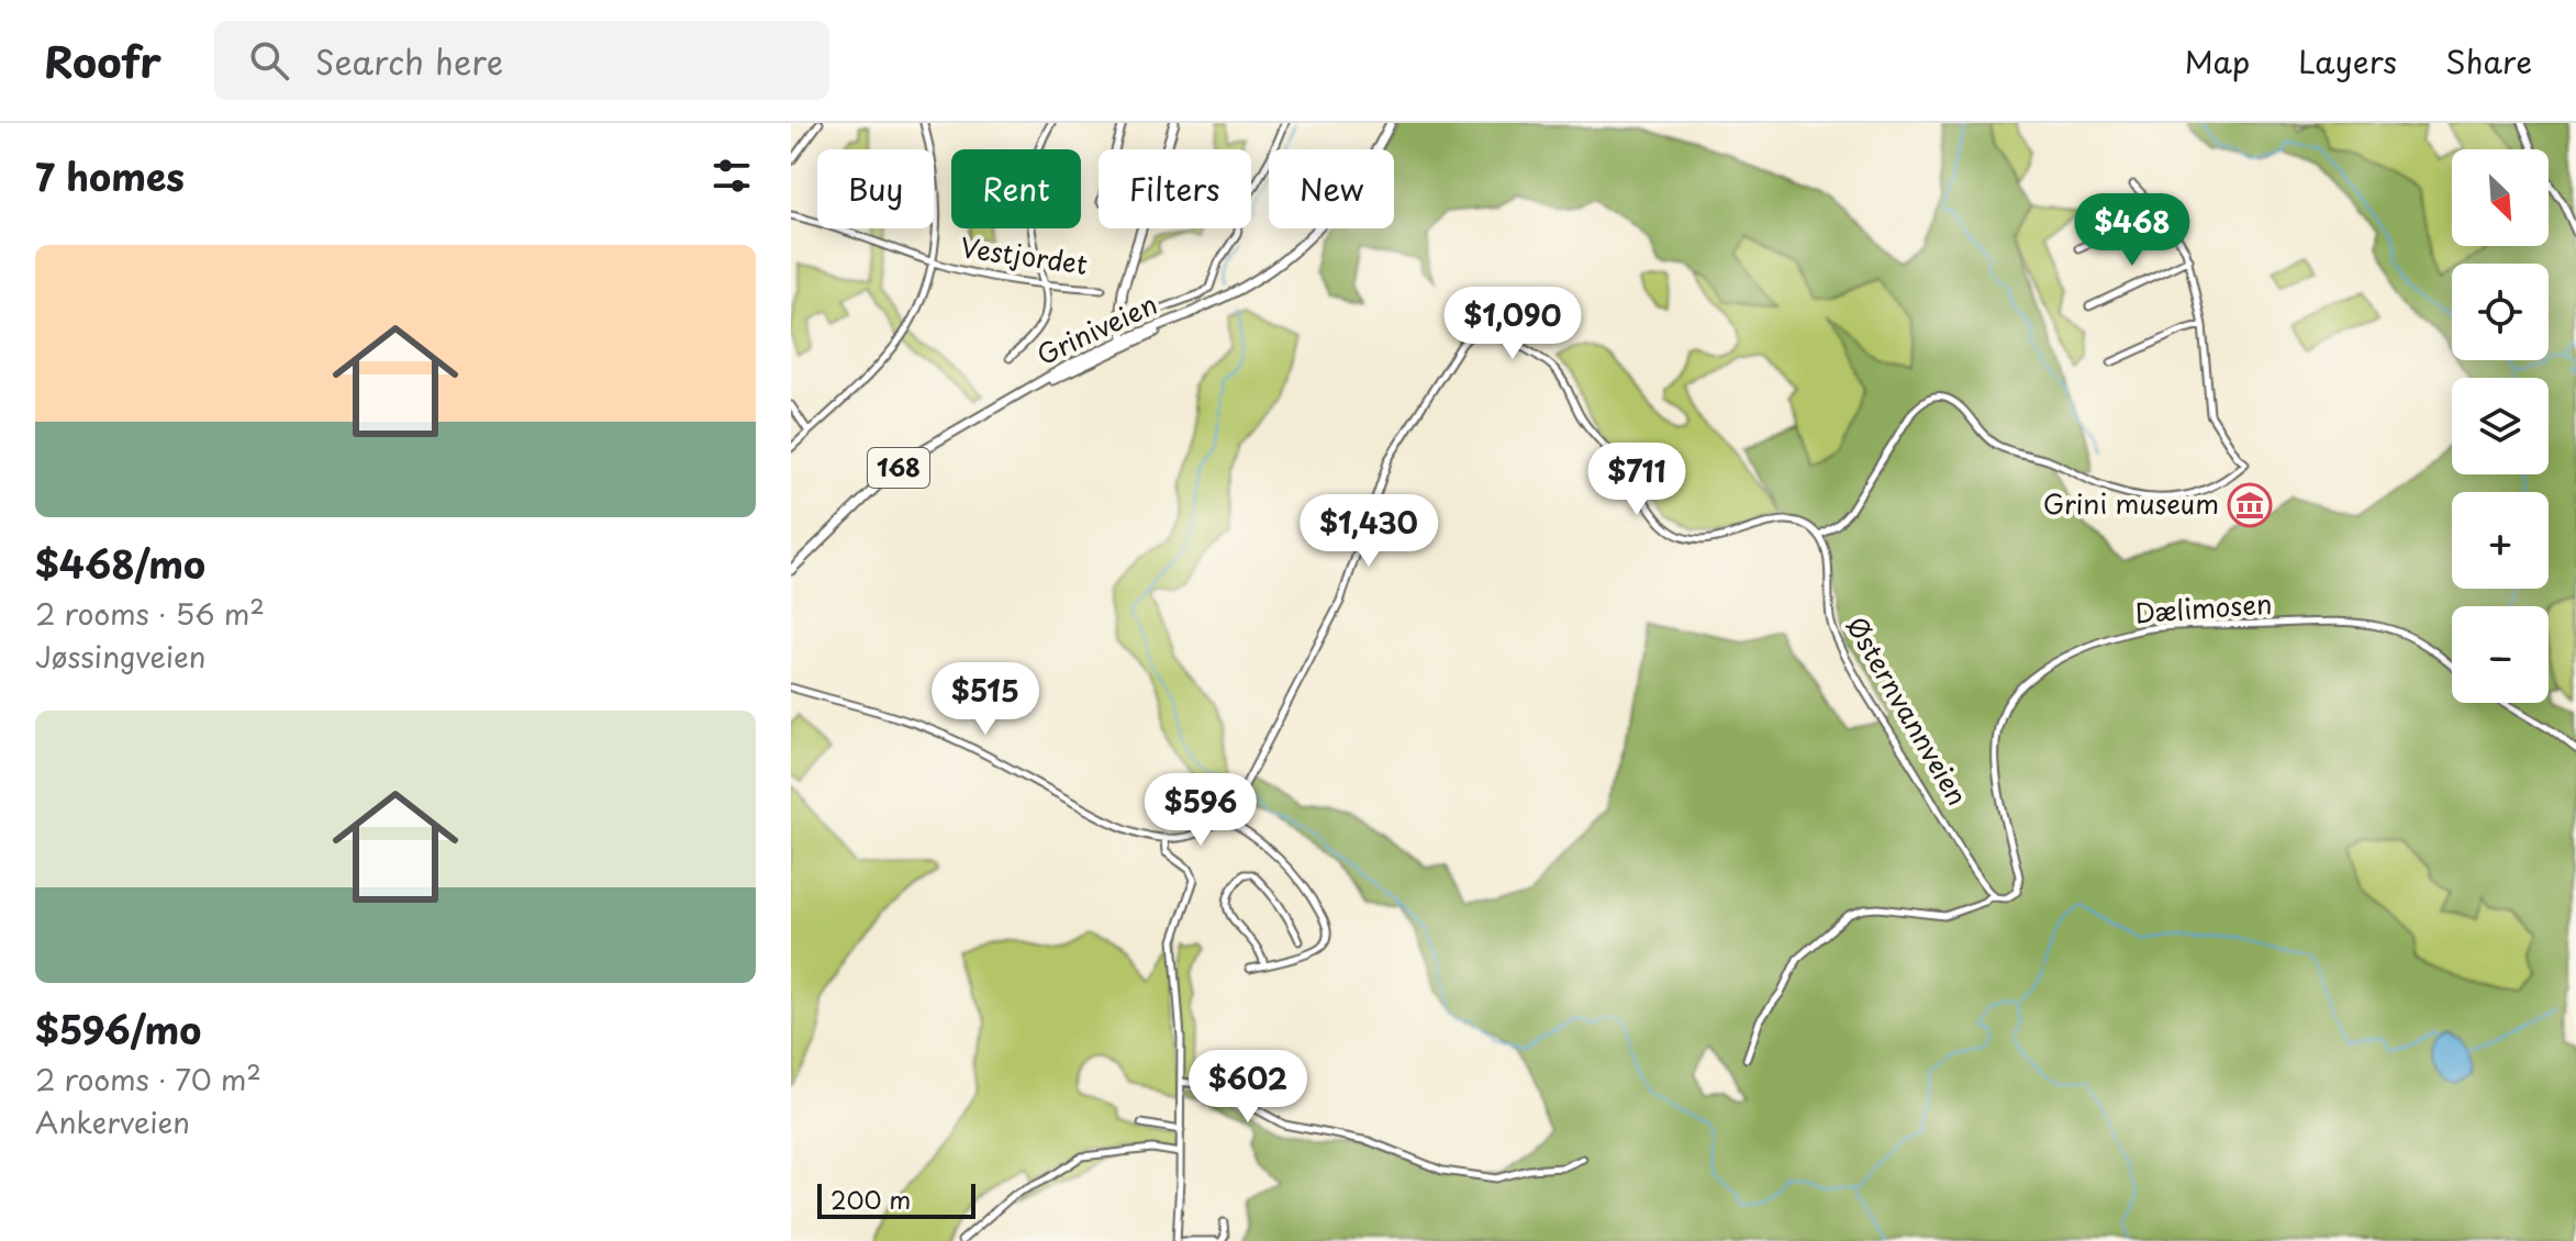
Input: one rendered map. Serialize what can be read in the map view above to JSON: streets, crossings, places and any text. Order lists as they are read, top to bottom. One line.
{"streets":{"main road":["Griniveien","168"],"street":["Vestjordet","Dælimosen","Østernvannveien"]},"crossings":[["Dælimosen","Østernvannveien"]],"places":{"museum":["Grini museum"]},"scale_bar":"200 m","north":"bottom right","page":{"header":"Roofr","search":"Search here","nav":["Map","Layers","Share"],"heading":"7 homes","map_buttons":["+","−"],"chip":["Buy","Rent","Filters","New"],"price":["$468","$1,090","$711","$1,430","$515","$596","$602"],"list":[{"name":"$468/mo","note":"2 rooms · 56 m² · Jøssingveien"},{"name":"$596/mo","note":"2 rooms · 70 m² · Ankerveien"}],"scale":"200 m"}}
